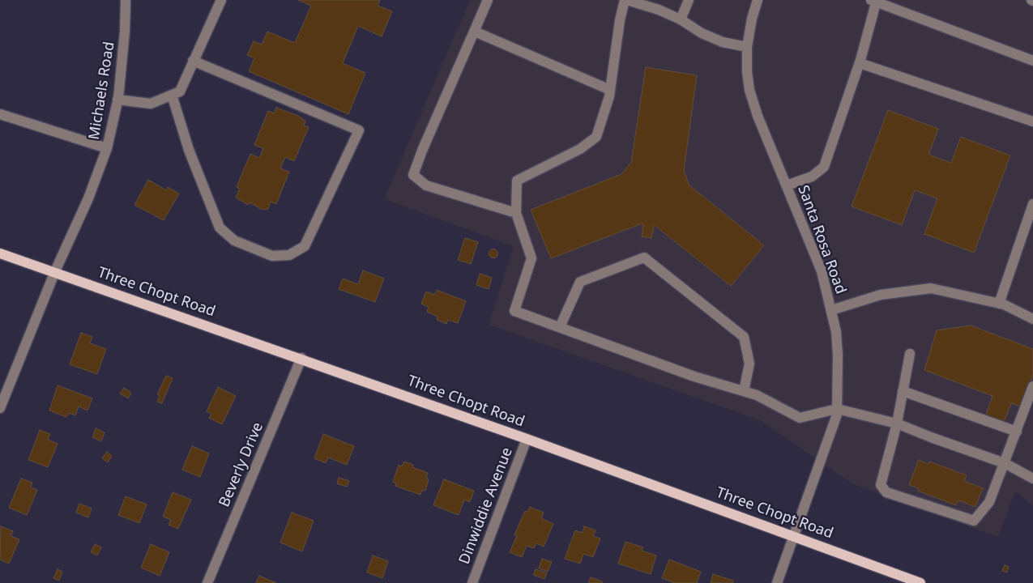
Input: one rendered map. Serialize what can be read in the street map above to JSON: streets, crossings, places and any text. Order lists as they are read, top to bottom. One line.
{"streets":{"main road":["Three Chopt Road"],"street":["Michaels Road","Santa Rosa Road","Beverly Drive","Dinwiddie Avenue"]},"crossings":[["Michaels Road","Three Chopt Road"],["Santa Rosa Road","Three Chopt Road"],["Three Chopt Road","Beverly Drive"],["Three Chopt Road","Dinwiddie Avenue"]]}
